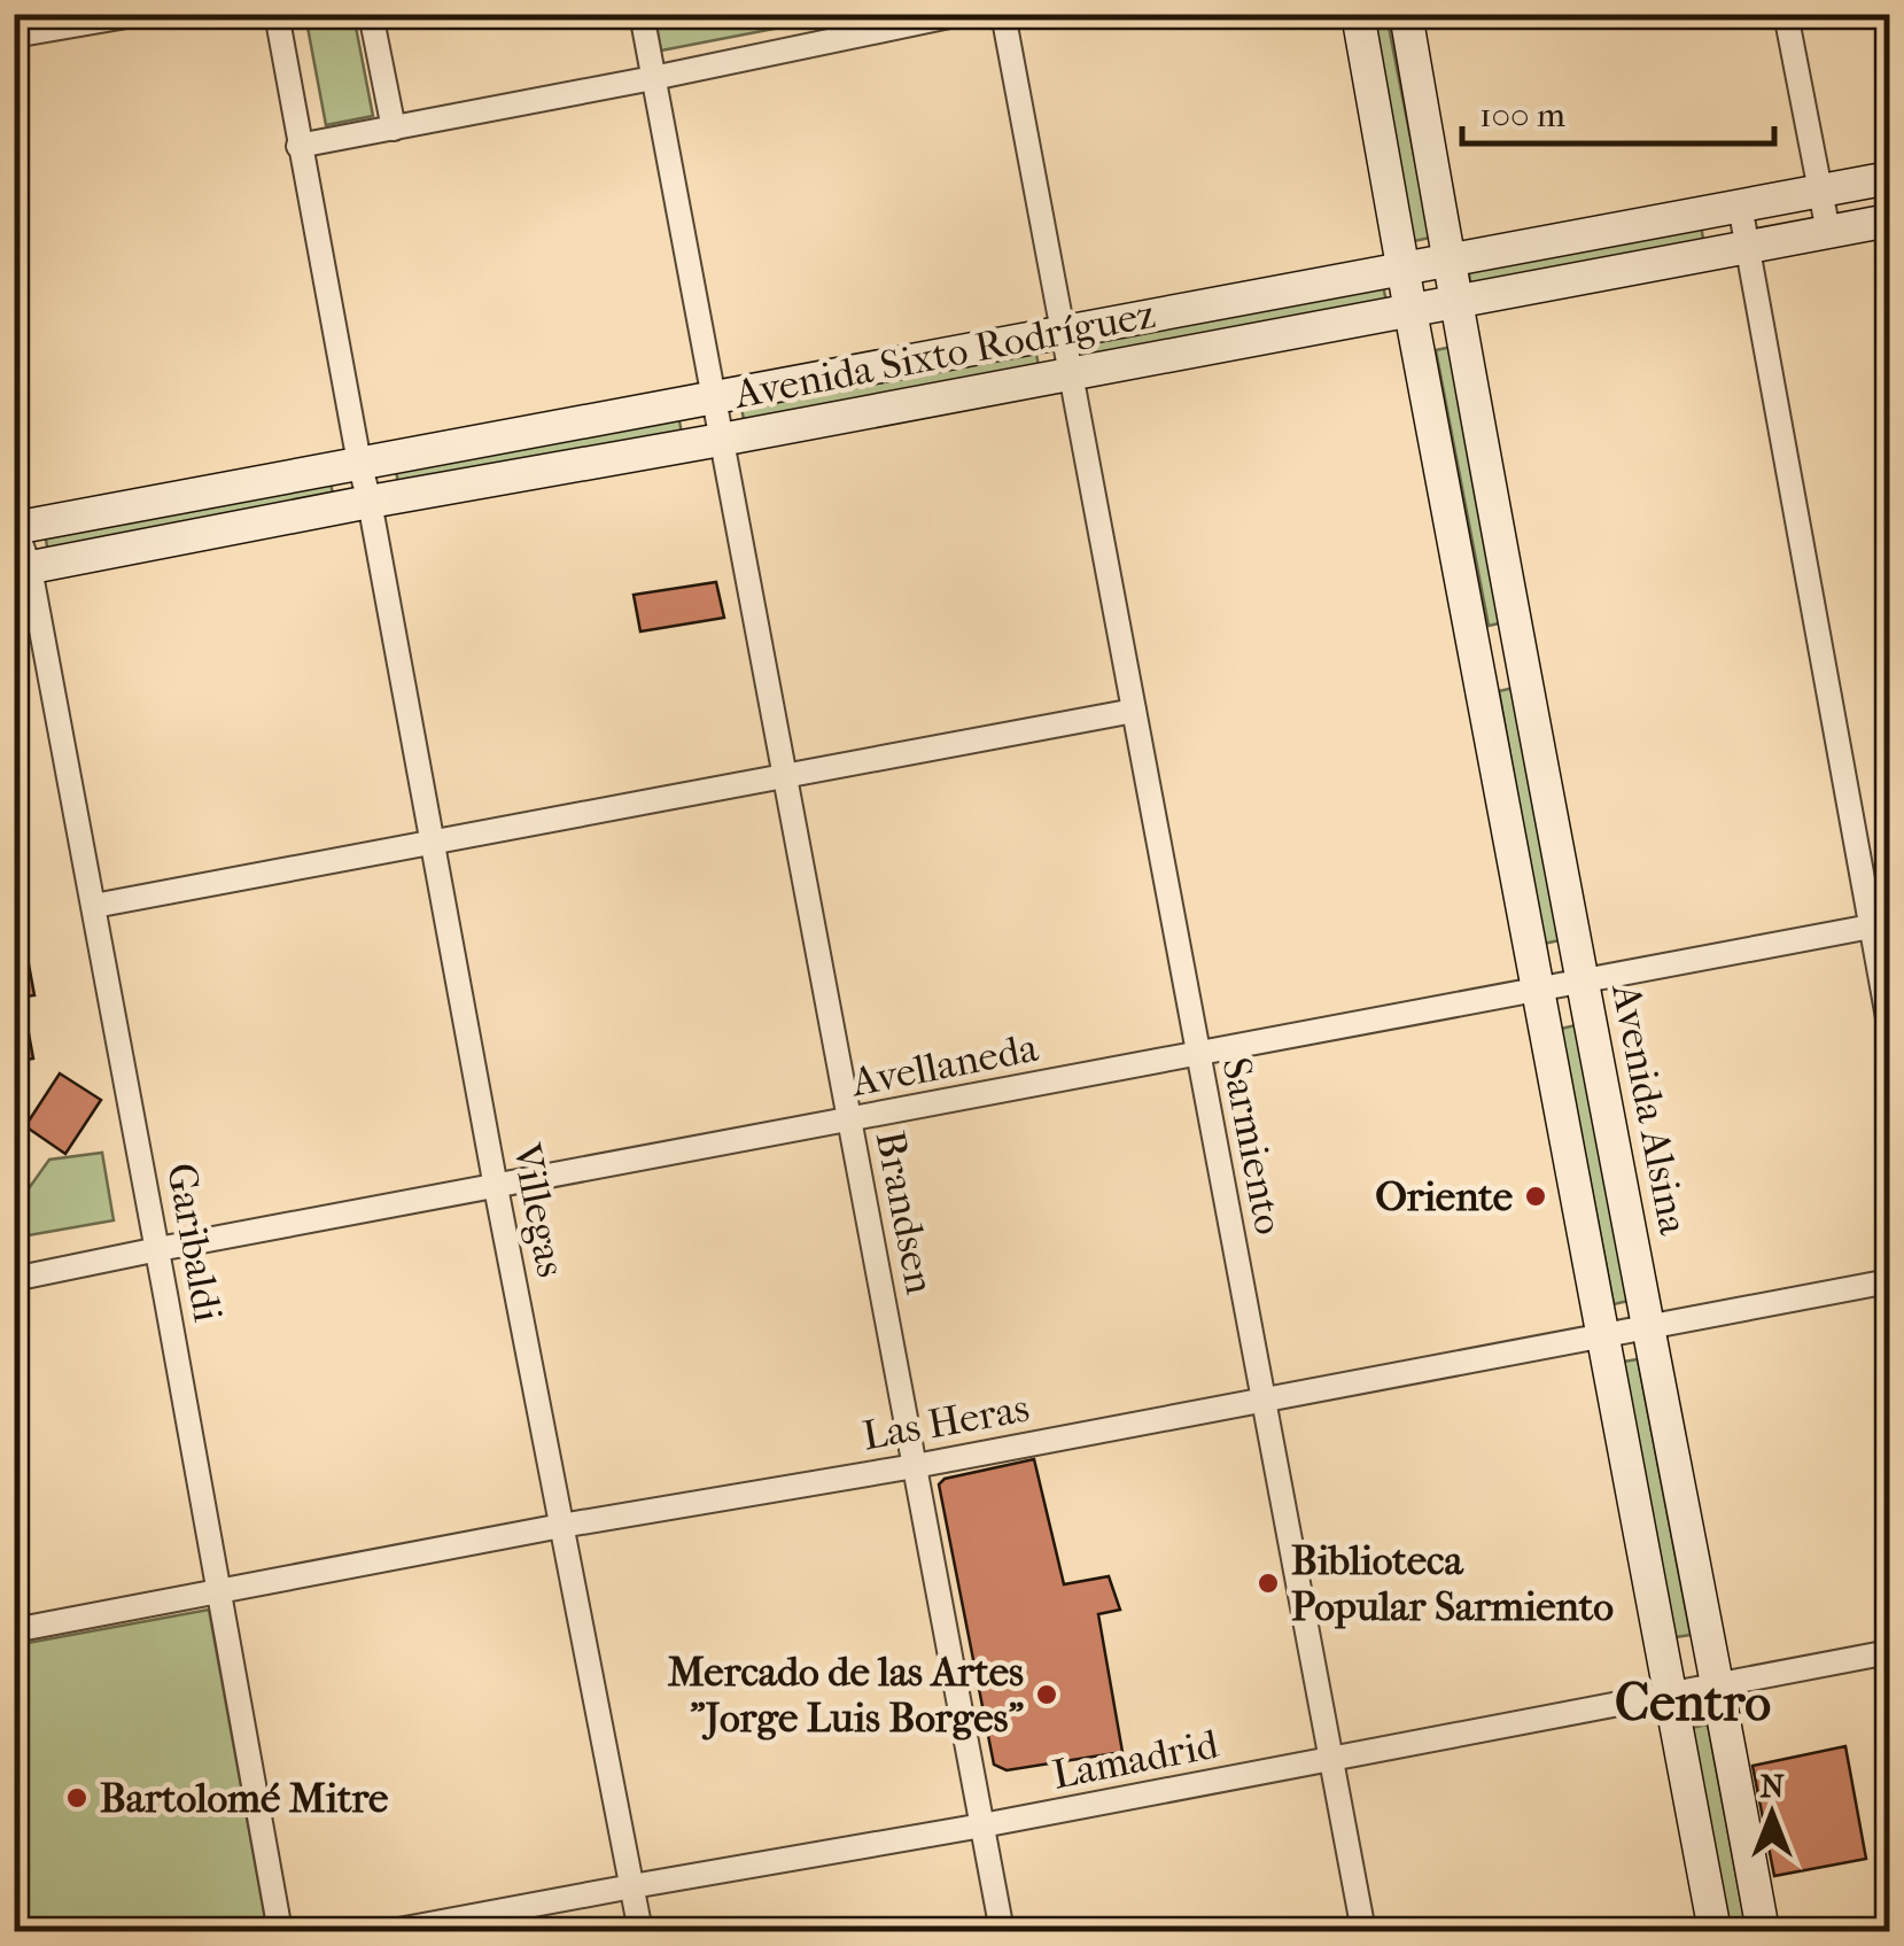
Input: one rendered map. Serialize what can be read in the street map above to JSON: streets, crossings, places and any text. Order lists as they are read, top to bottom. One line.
{"streets":{"main road":["Avenida Sixto Rodríguez","Avenida Alsina"],"street":["Avellaneda","Sarmiento","Villegas","Brandsen","Garibaldi","Las Heras","Lamadrid"]},"crossings":[["Avenida Sixto Rodríguez","Avenida Alsina"],["Avenida Sixto Rodríguez","Sarmiento"],["Avenida Sixto Rodríguez","Villegas"],["Avenida Sixto Rodríguez","Brandsen"],["Avenida Sixto Rodríguez","Garibaldi"],["Avellaneda","Avenida Alsina"],["Avellaneda","Sarmiento"],["Avellaneda","Villegas"],["Avellaneda","Brandsen"],["Avellaneda","Garibaldi"],["Avenida Alsina","Las Heras"],["Avenida Alsina","Lamadrid"],["Sarmiento","Las Heras"],["Sarmiento","Lamadrid"],["Villegas","Las Heras"],["Villegas","Lamadrid"],["Brandsen","Las Heras"],["Brandsen","Lamadrid"],["Garibaldi","Las Heras"]],"districts":["Centro"],"places":["Oriente","Biblioteca Popular Sarmiento","Mercado de las Artes \"Jorge Luis Borges\"","Bartolomé Mitre"],"scale_bar":"100 m","north":"top"}
